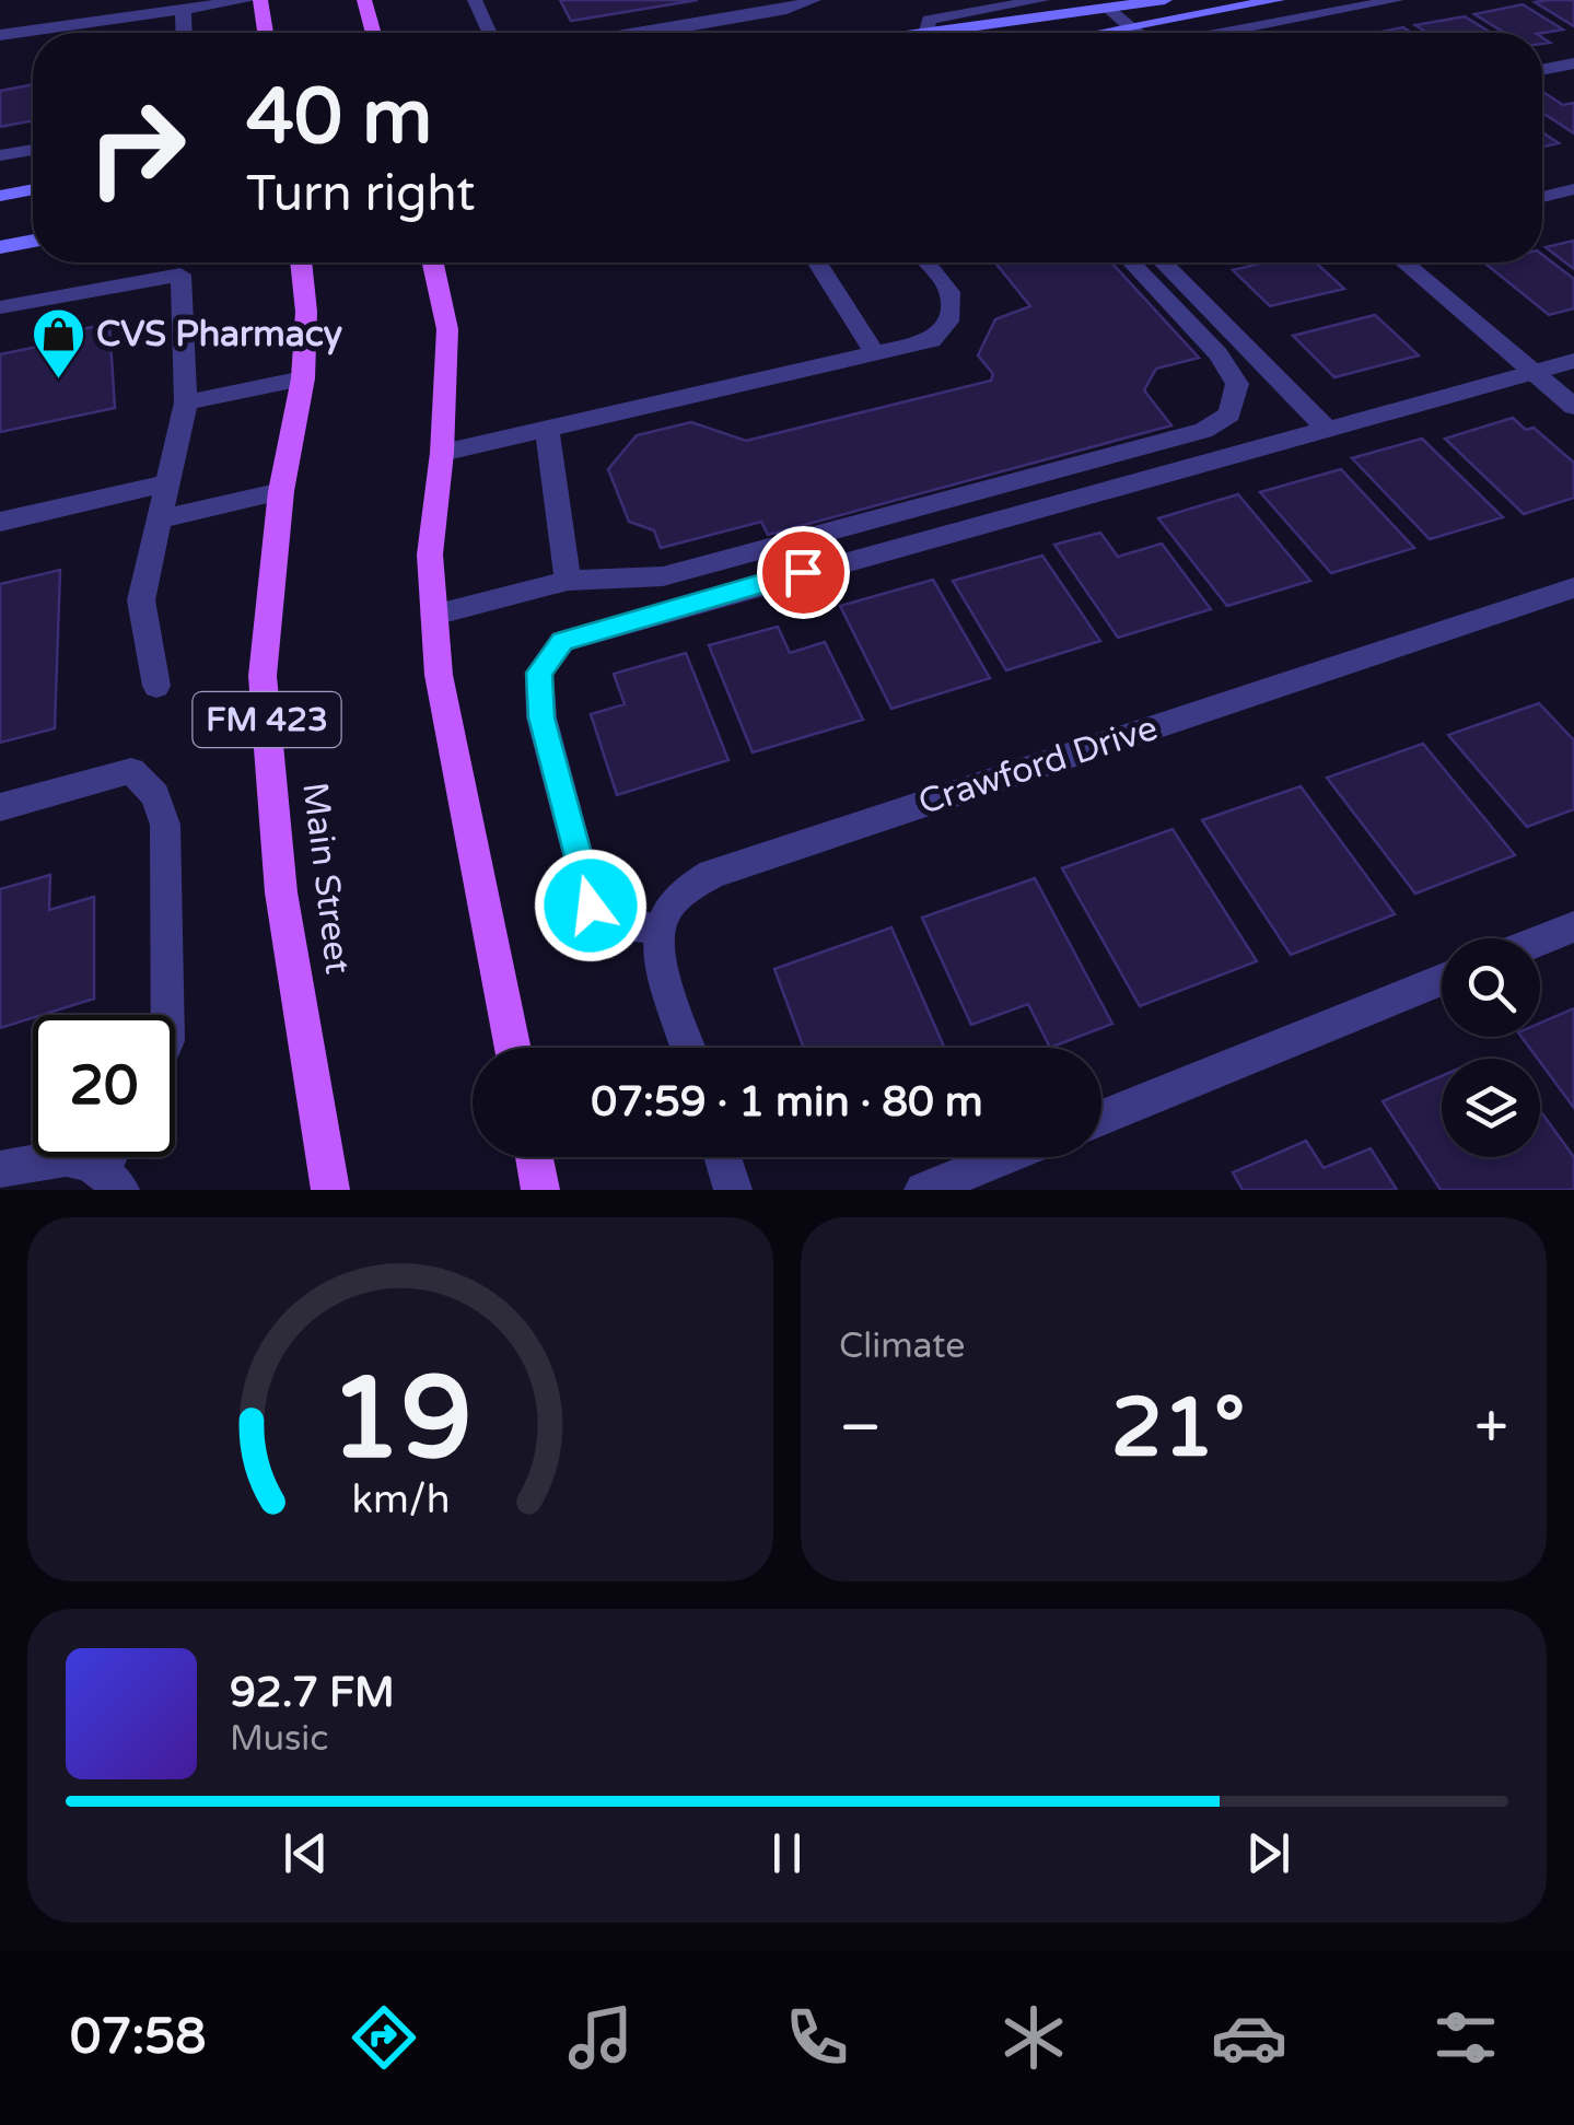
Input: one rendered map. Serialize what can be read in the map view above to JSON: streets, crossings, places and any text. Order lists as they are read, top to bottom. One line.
{"streets":{"main road":["FM 423","Main Street"],"street":["Crawford Drive"]},"places":{"shop":["CVS Pharmacy"]},"page":{"turn":["40 m","Turn right"],"limit":"20","trip":"07:59 · 1 min · 80 m","tile":"Climate","heat":["−","21°","+"],"song":["92.7 FM","Music"],"tabs":"07:58","gauge":["19","km/h"]}}
